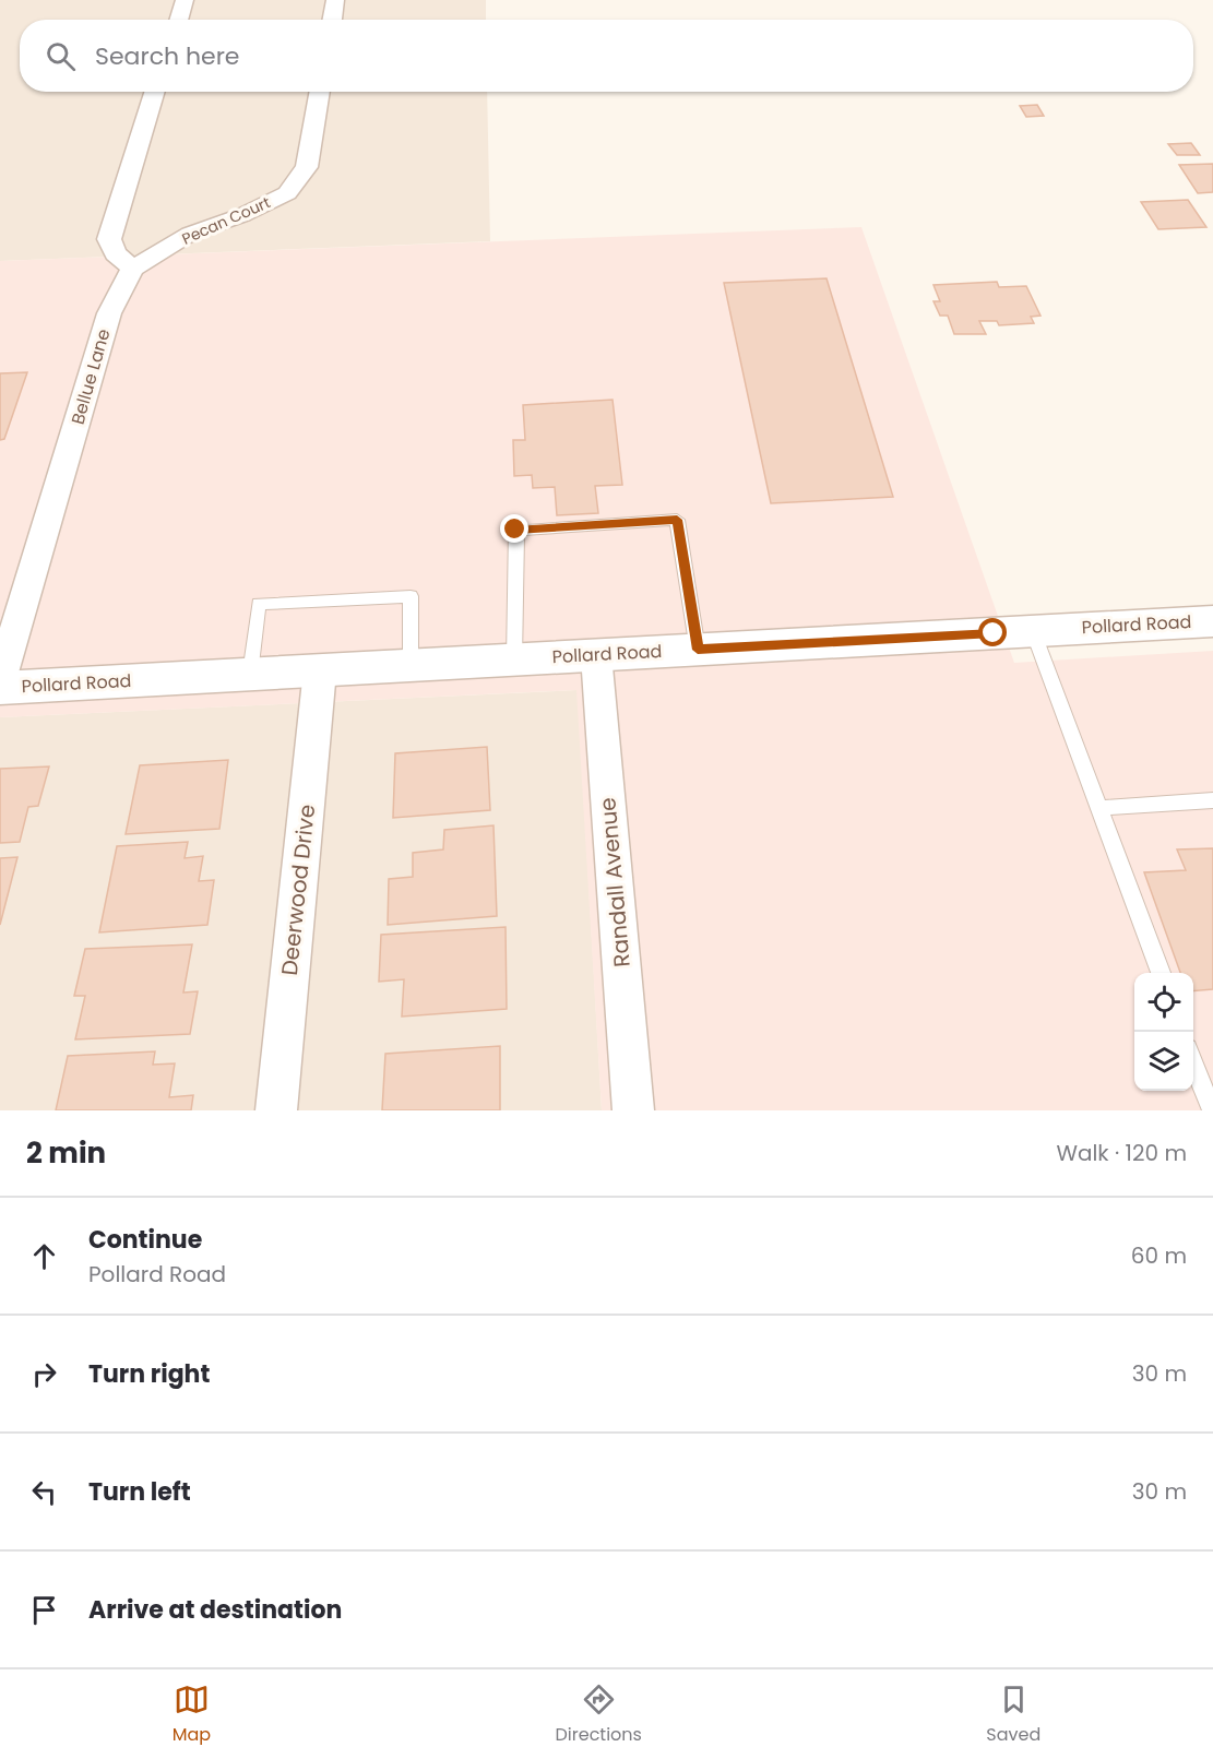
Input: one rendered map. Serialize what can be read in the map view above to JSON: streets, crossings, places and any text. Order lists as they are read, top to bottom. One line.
{"streets":{"street":["Pecan Court","Bellue Lane","Pollard Road","Randall Avenue","Deerwood Drive"]},"crossings":[["Pecan Court","Bellue Lane"],["Pollard Road","Randall Avenue"],["Pollard Road","Deerwood Drive"]],"page":{"search":"Search here","heading":["2 min","Walk · 120 m"],"list":[["Continue","Pollard Road","60 m"],["Turn right","30 m"],["Turn left","30 m"],"Arrive at destination"],"nav":["Map","Directions","Saved"]}}
